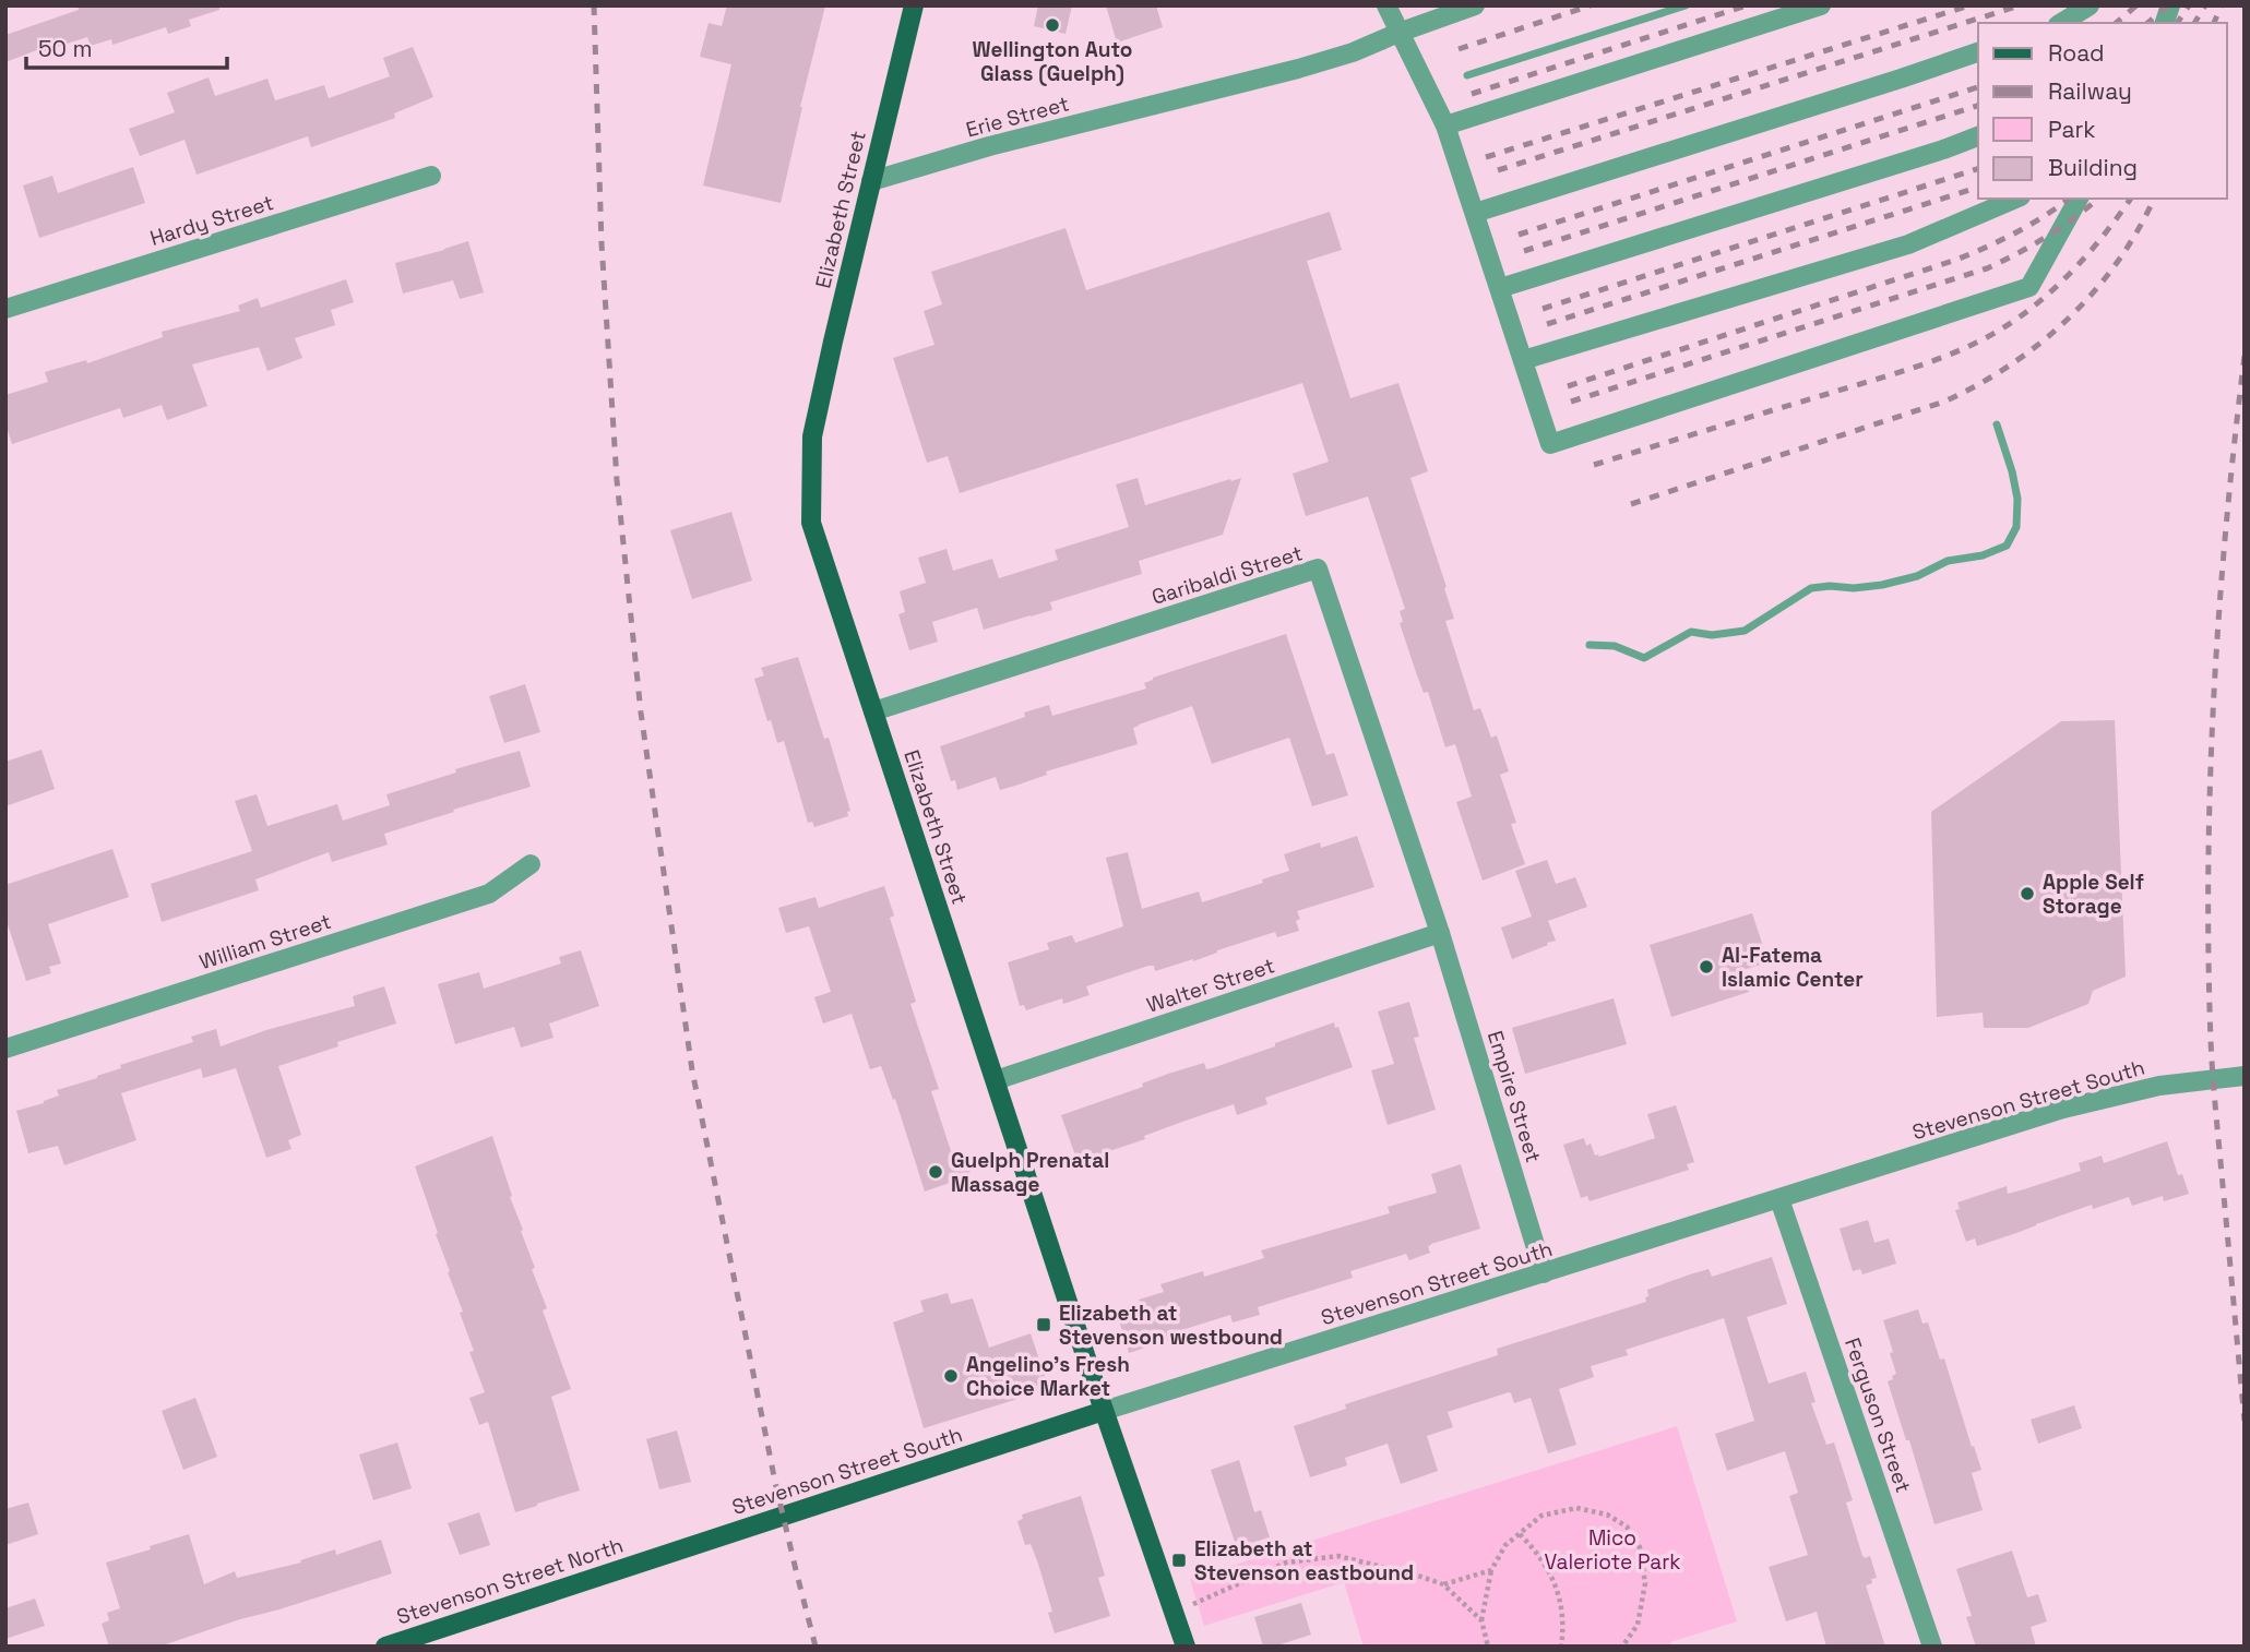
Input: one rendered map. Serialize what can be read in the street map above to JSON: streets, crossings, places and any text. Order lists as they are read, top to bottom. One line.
{"streets":{"main road":["Elizabeth Street","Stevenson Street South","Stevenson Street North"],"street":["Erie Street","Hardy Street","Garibaldi Street","William Street","Walter Street","Empire Street","Ferguson Street"]},"crossings":[["Erie Street","Elizabeth Street"],["Elizabeth Street","Garibaldi Street"],["Elizabeth Street","Walter Street"],["Elizabeth Street","Stevenson Street South"],["Garibaldi Street","Walter Street"],["Garibaldi Street","Empire Street"],["Walter Street","Empire Street"],["Empire Street","Stevenson Street South"],["Stevenson Street South","Ferguson Street"],["Stevenson Street South","Stevenson Street North"]],"parks":["Mico Valeriote Park"],"places":{"other":["Wellington Auto Glass (Guelph)","Apple Self Storage","Al-Fatema Islamic Center","Guelph Prenatal Massage","Angelino's Fresh Choice Market"],"transit":["Elizabeth at Stevenson westbound","Elizabeth at Stevenson eastbound"]},"legend":["Road","Railway","Park","Building"],"scale_bar":"50 m"}
